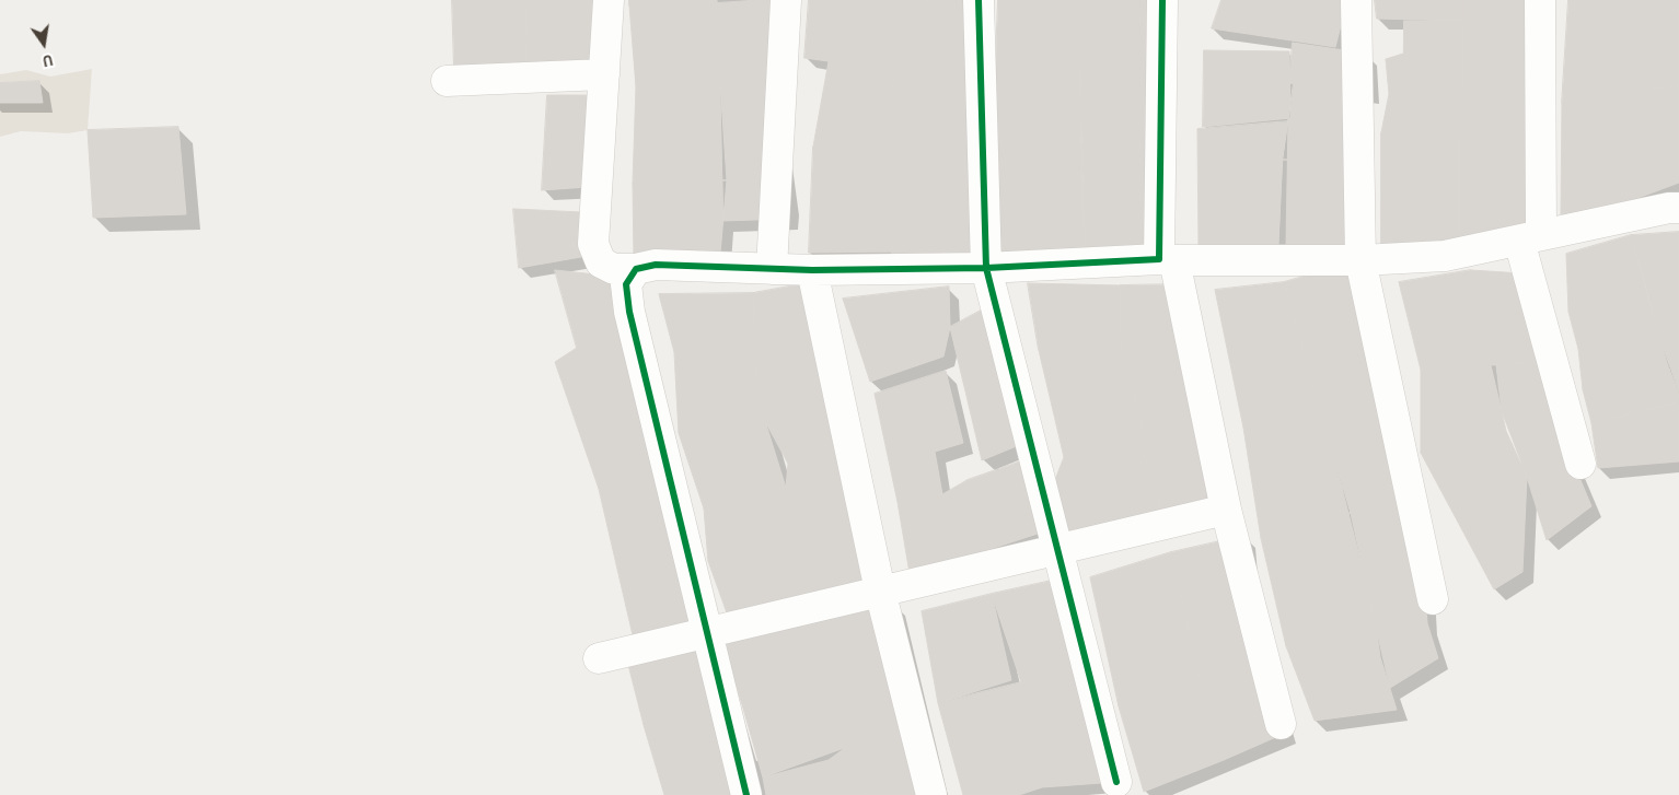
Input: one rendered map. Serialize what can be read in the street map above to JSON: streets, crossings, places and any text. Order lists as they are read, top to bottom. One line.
{"north":"bottom"}
